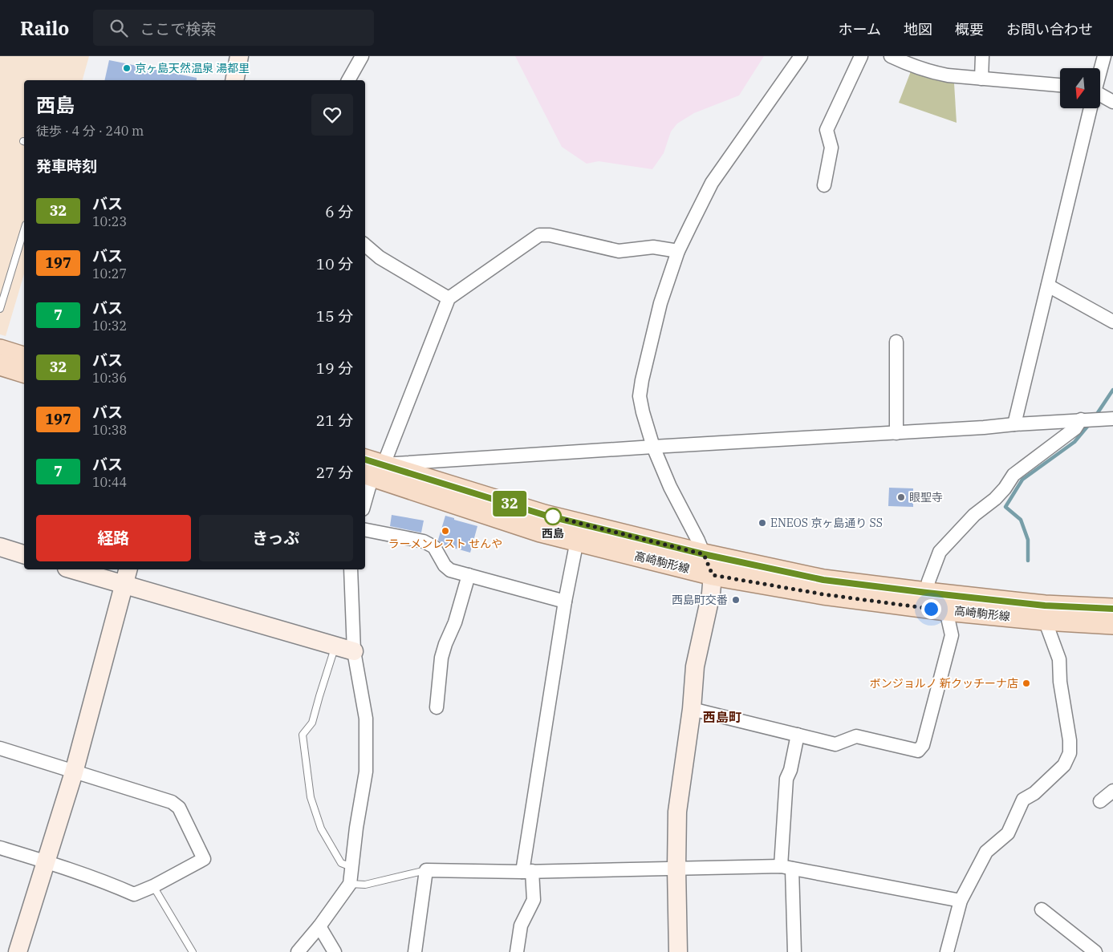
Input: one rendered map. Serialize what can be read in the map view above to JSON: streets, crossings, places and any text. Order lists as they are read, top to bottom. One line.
{"streets":{"main road":["高崎駒形線"]},"districts":["西島町"],"places":["京ヶ島天然温泉 湯都里","眼聖寺","西島","ENEOS 京ヶ島通り SS","ラーメンレスト せんや","西島町交番","ボンジョルノ 新クッチーナ店"],"lines":["bus line 32"],"north":"bottom","page":{"header":"Railo","search":"ここで検索","nav":["ホーム","地図","概要","お問い合わせ"],"on_map":"32","heading":[["西島","徒歩 · 4 分 · 240 m"],"発車時刻"],"list":[{"mark":"32","name":"バス","note":"10:23","value":"6 分"},{"mark":"197","name":"バス","note":"10:27","value":"10 分"},{"mark":"7","name":"バス","note":"10:32","value":"15 分"},{"mark":"32","name":"バス","note":"10:36","value":"19 分"},{"mark":"197","name":"バス","note":"10:38","value":"21 分"},{"mark":"7","name":"バス","note":"10:44","value":"27 分"}],"buttons":["経路","きっぷ"]}}
